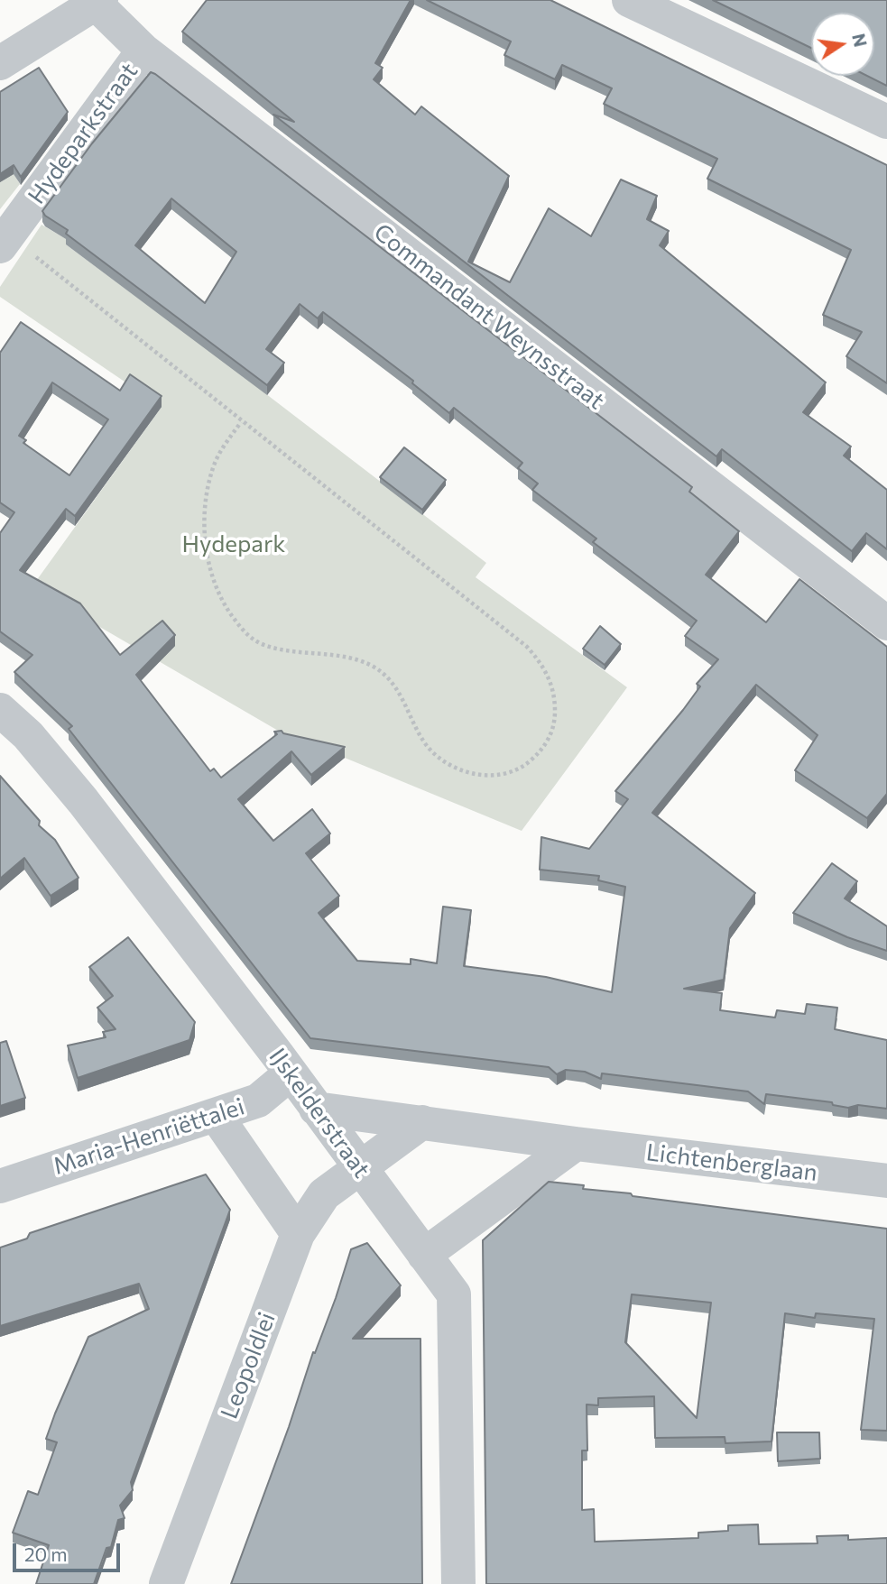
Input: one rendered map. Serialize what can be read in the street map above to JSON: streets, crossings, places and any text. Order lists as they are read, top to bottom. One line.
{"streets":{"street":["Hydeparkstraat","Commandant Weynsstraat","IJskelderstraat","Maria-Henriëttalei","Lichtenberglaan","Leopoldlei"]},"crossings":[["Hydeparkstraat","Commandant Weynsstraat"],["IJskelderstraat","Maria-Henriëttalei"],["IJskelderstraat","Lichtenberglaan"],["IJskelderstraat","Leopoldlei"]],"parks":["Hydepark"],"scale_bar":"20 m","north":"right"}
